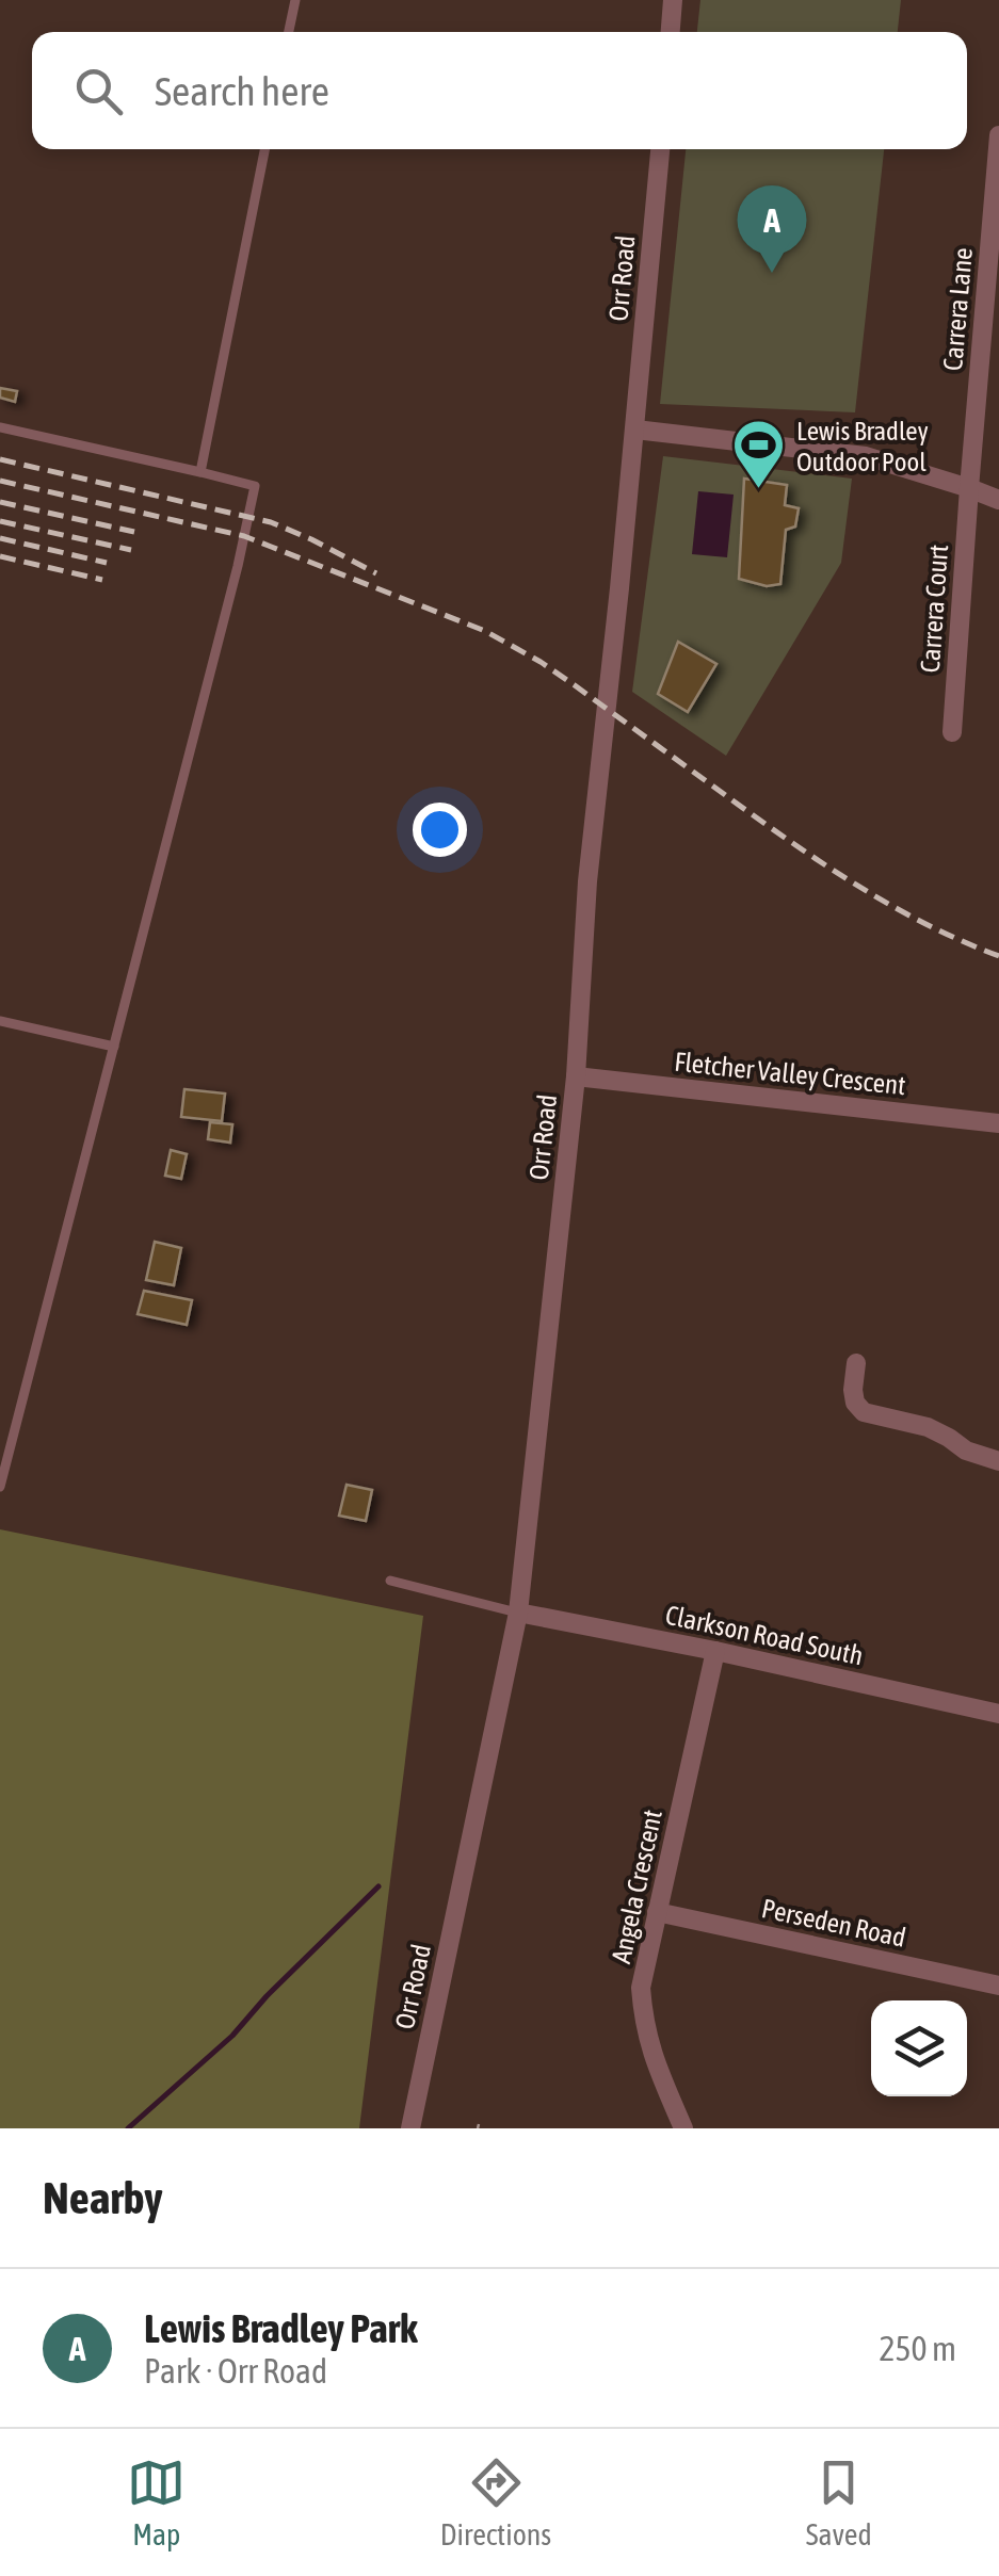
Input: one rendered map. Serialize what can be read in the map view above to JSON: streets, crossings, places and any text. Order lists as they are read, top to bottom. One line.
{"streets":{"street":["Orr Road","Carrera Lane","Carrera Court","Fletcher Valley Crescent","Clarkson Road South","Angela Crescent","Perseden Road"]},"crossings":[["Orr Road","Fletcher Valley Crescent"],["Orr Road","Clarkson Road South"],["Carrera Lane","Carrera Court"],["Clarkson Road South","Angela Crescent"],["Angela Crescent","Perseden Road"]],"places":{"sports":["Lewis Bradley Outdoor Pool"]},"page":{"search":"Search here","pins":"A","heading":"Nearby","list":[{"mark":"A","name":"Lewis Bradley Park","note":"Park · Orr Road","value":"250 m"}],"nav":["Map","Directions","Saved"]}}
